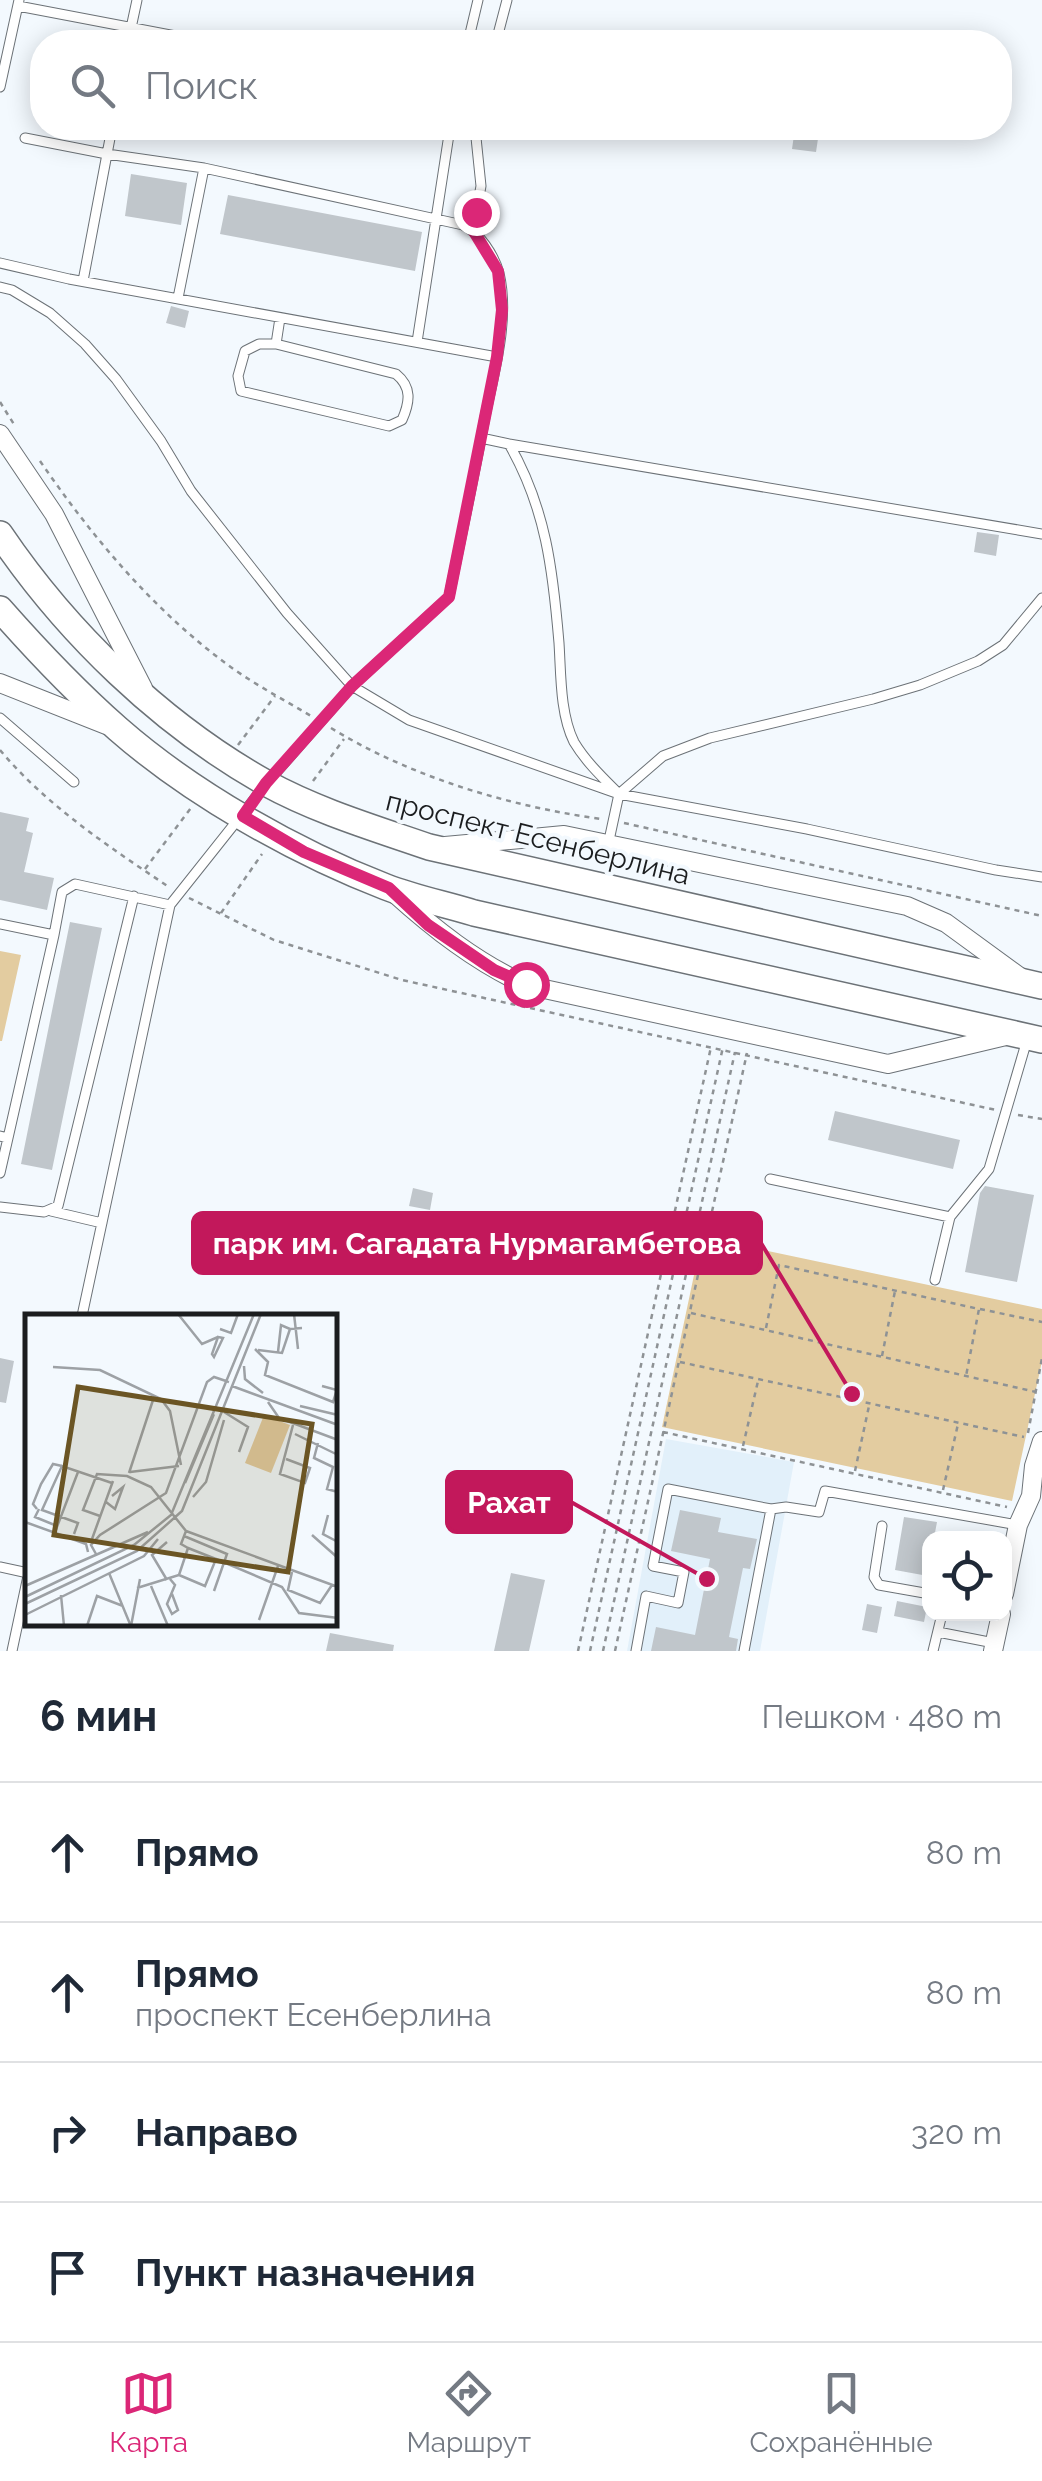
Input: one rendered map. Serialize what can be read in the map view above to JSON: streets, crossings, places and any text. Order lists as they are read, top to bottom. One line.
{"streets":{"street":["проспект Есенберлина"]},"places":["парк им. Сагадата Нурмагамбетова","Рахат"],"page":{"search":"Поиск","heading":["6 мин","Пешком · 480 m"],"list":[["Прямо","80 m"],["Прямо","проспект Есенберлина","80 m"],["Направо","320 m"],"Пункт назначения"],"nav":["Карта","Маршрут","Сохранённые"]}}
